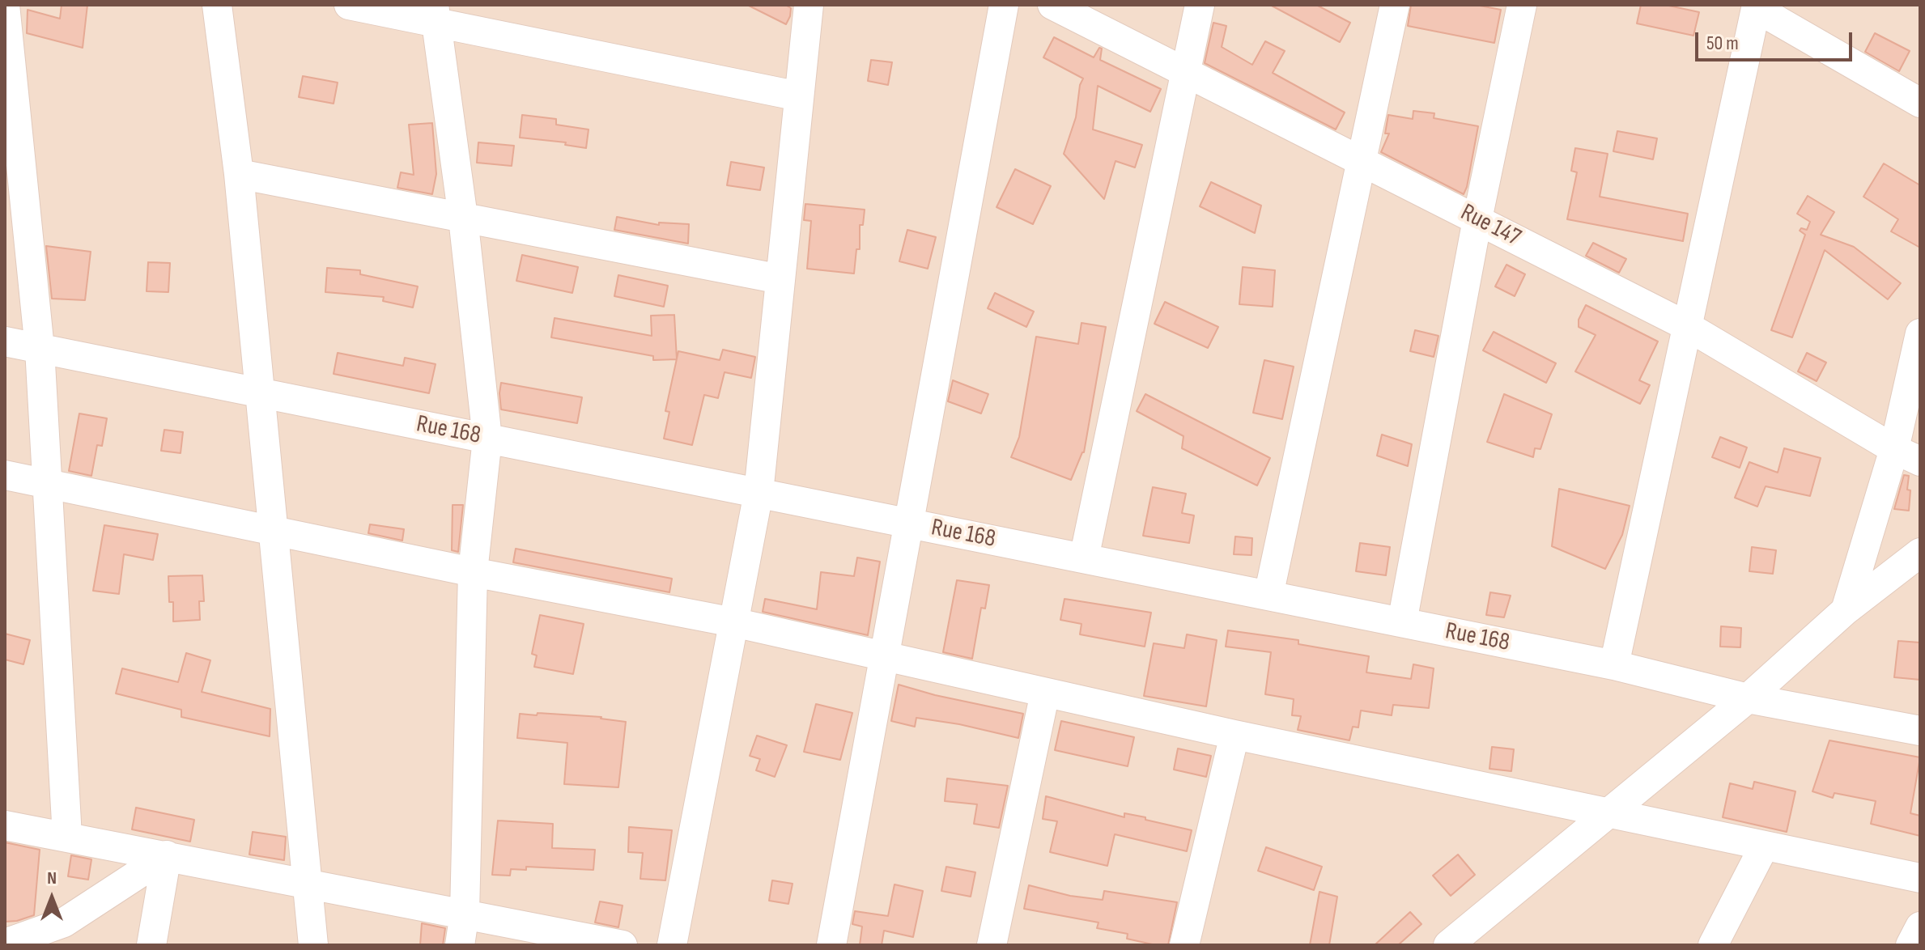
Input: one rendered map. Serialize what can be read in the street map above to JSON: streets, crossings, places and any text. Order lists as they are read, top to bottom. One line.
{"streets":{"street":["Rue 147","Rue 168"]},"scale_bar":"50 m","north":"top"}
